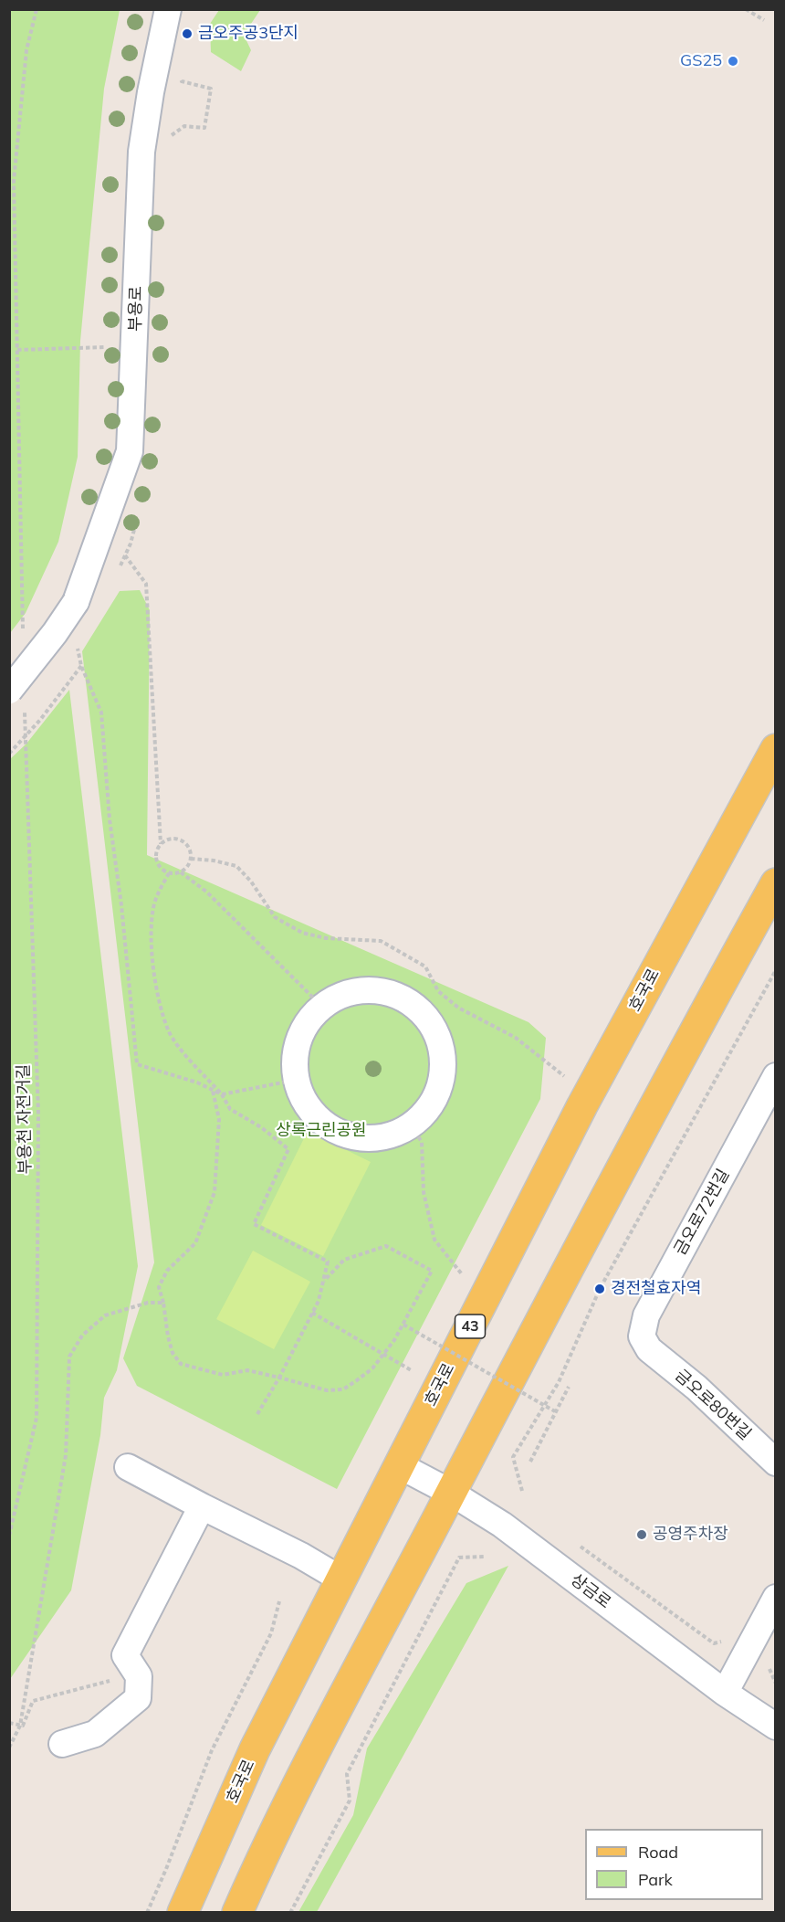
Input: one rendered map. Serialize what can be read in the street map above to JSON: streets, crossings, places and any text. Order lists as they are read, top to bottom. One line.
{"streets":{"main road":["호국로","43"],"street":["부용로","금오로72번길","금오로80번길","상금로"],"path":["부용천 자전거길"]},"crossings":[["부용로","부용천 자전거길"],["호국로","상금로"],["금오로72번길","금오로80번길"]],"parks":["상록근린공원"],"places":["금오주공3단지","GS25","경전철효자역","공영주차장"],"legend":["Road","Park"]}
